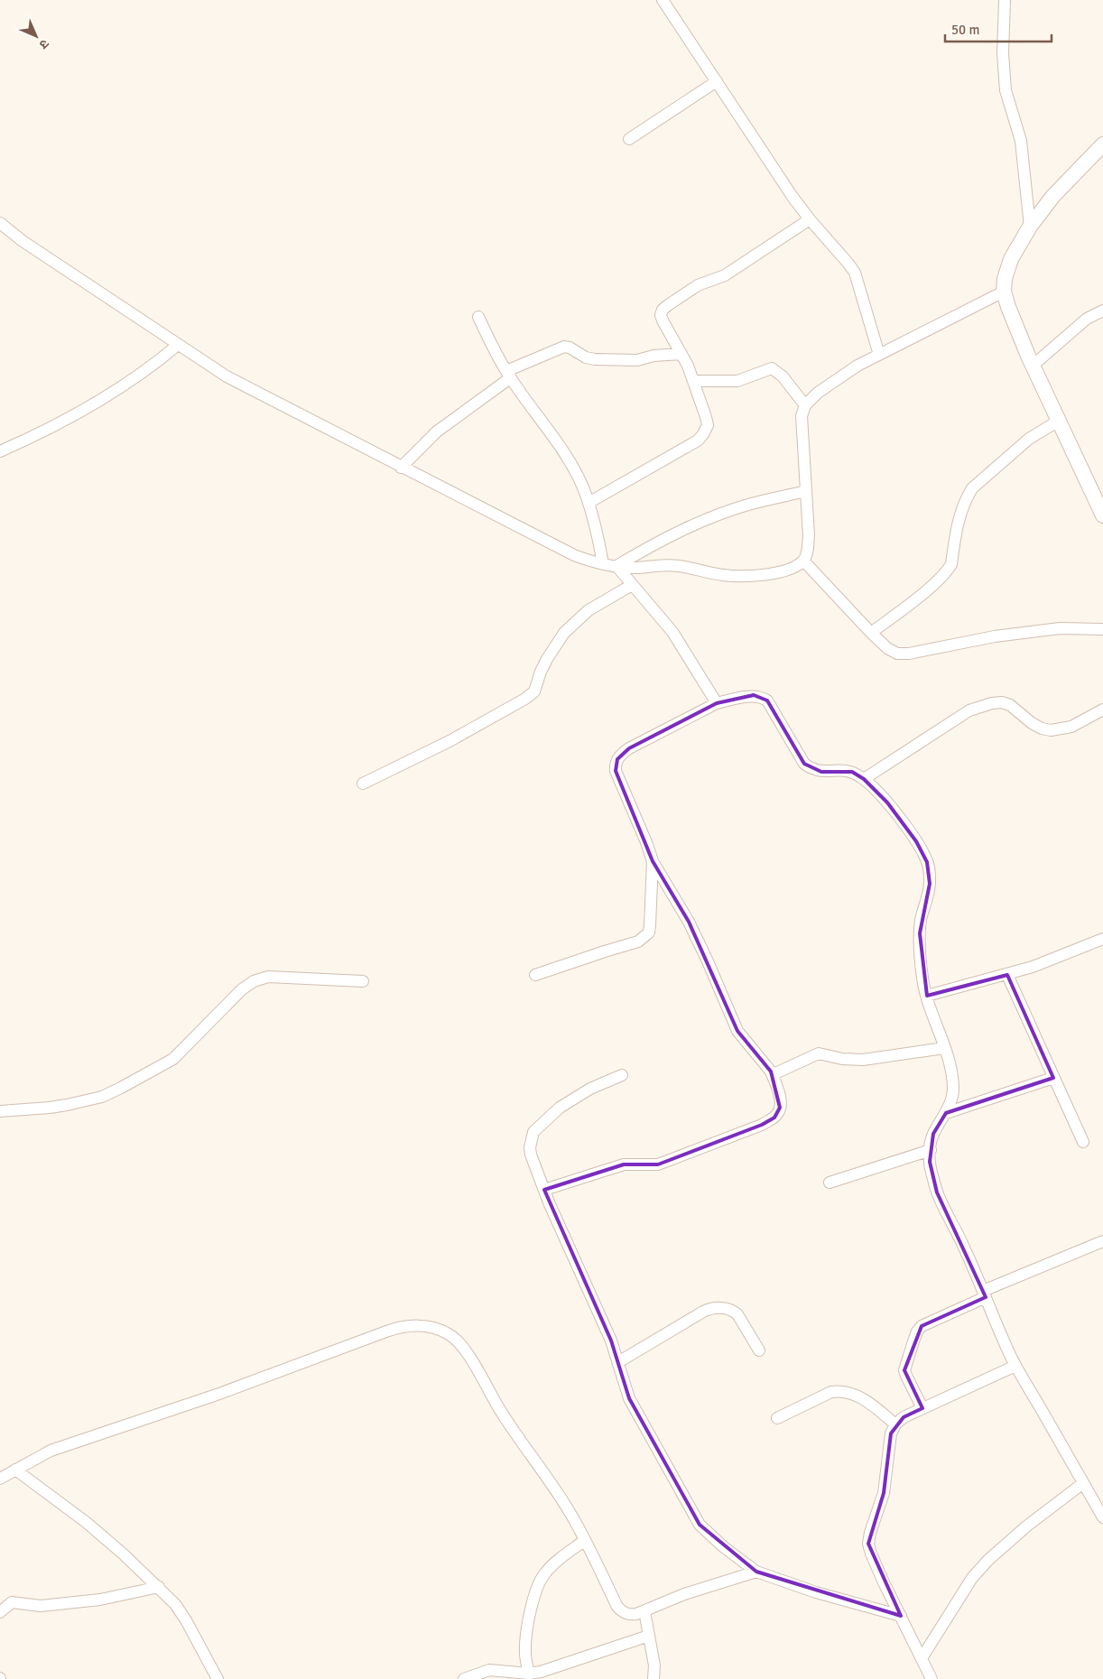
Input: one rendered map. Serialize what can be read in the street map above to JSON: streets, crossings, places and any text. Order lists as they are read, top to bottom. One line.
{"scale_bar":"50 m","north":"bottom right"}
